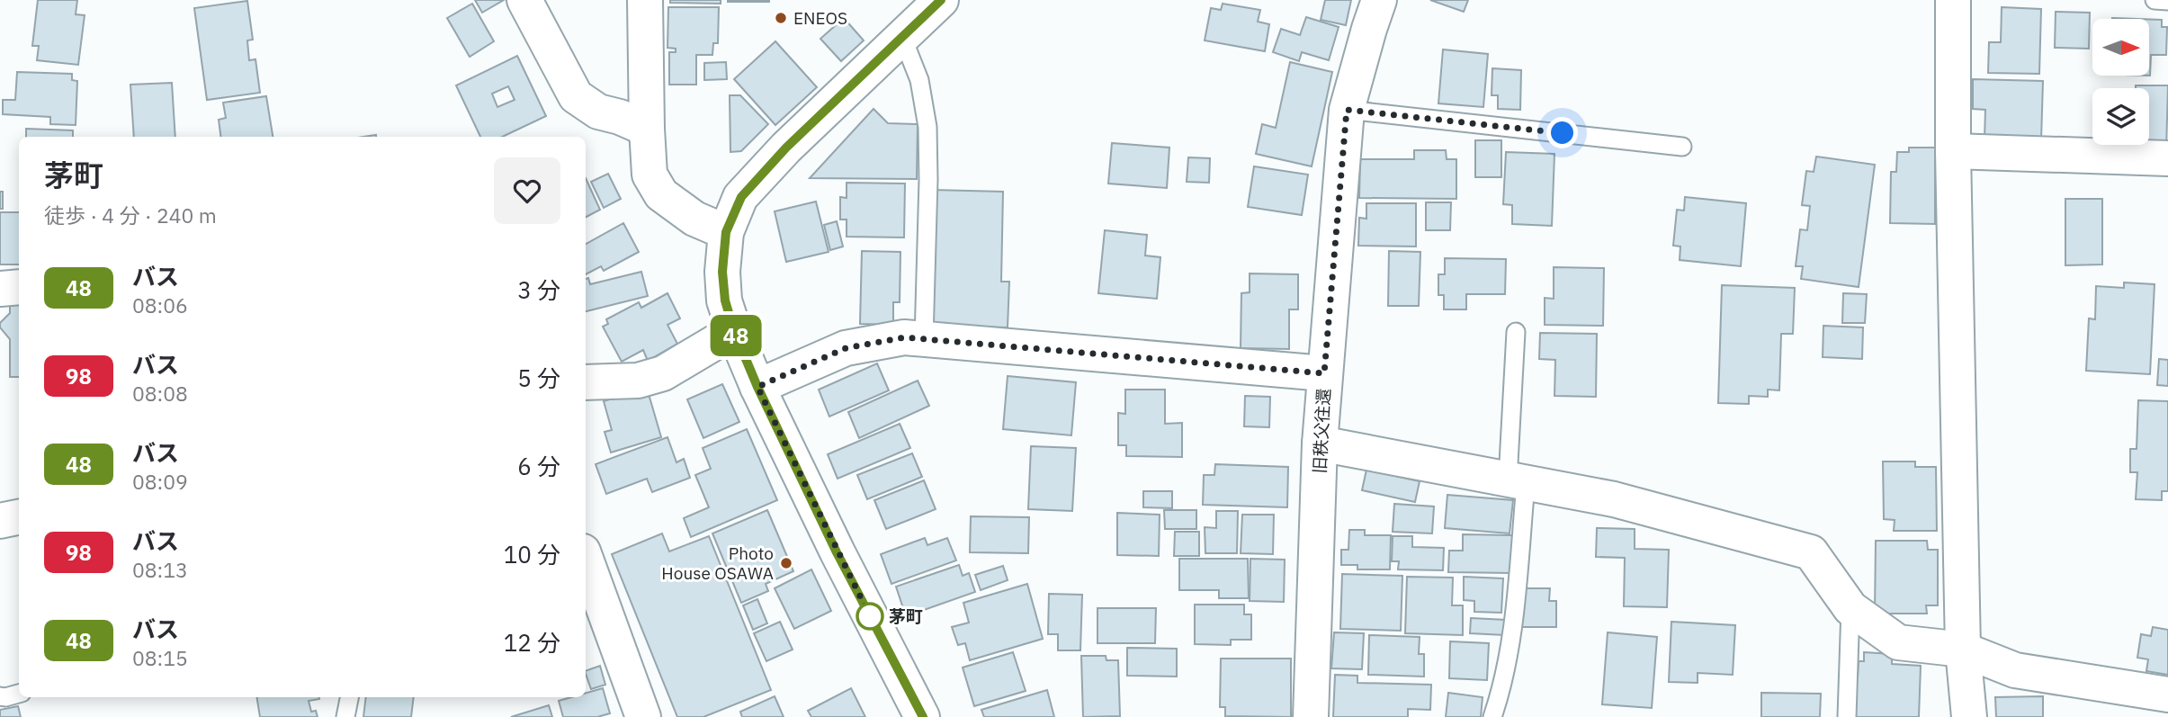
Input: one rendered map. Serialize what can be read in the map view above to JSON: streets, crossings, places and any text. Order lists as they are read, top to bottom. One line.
{"streets":{"street":["旧秩父往還"]},"places":["ENEOS","Photo House OSAWA","茅町"],"lines":["bus line 48"],"north":"right","page":{"on_map":"48","heading":["茅町","徒歩 · 4 分 · 240 m"],"list":[{"mark":"48","name":"バス","note":"08:06","value":"3 分"},{"mark":"98","name":"バス","note":"08:08","value":"5 分"},{"mark":"48","name":"バス","note":"08:09","value":"6 分"},{"mark":"98","name":"バス","note":"08:13","value":"10 分"},{"mark":"48","name":"バス","note":"08:15","value":"12 分"}]}}
